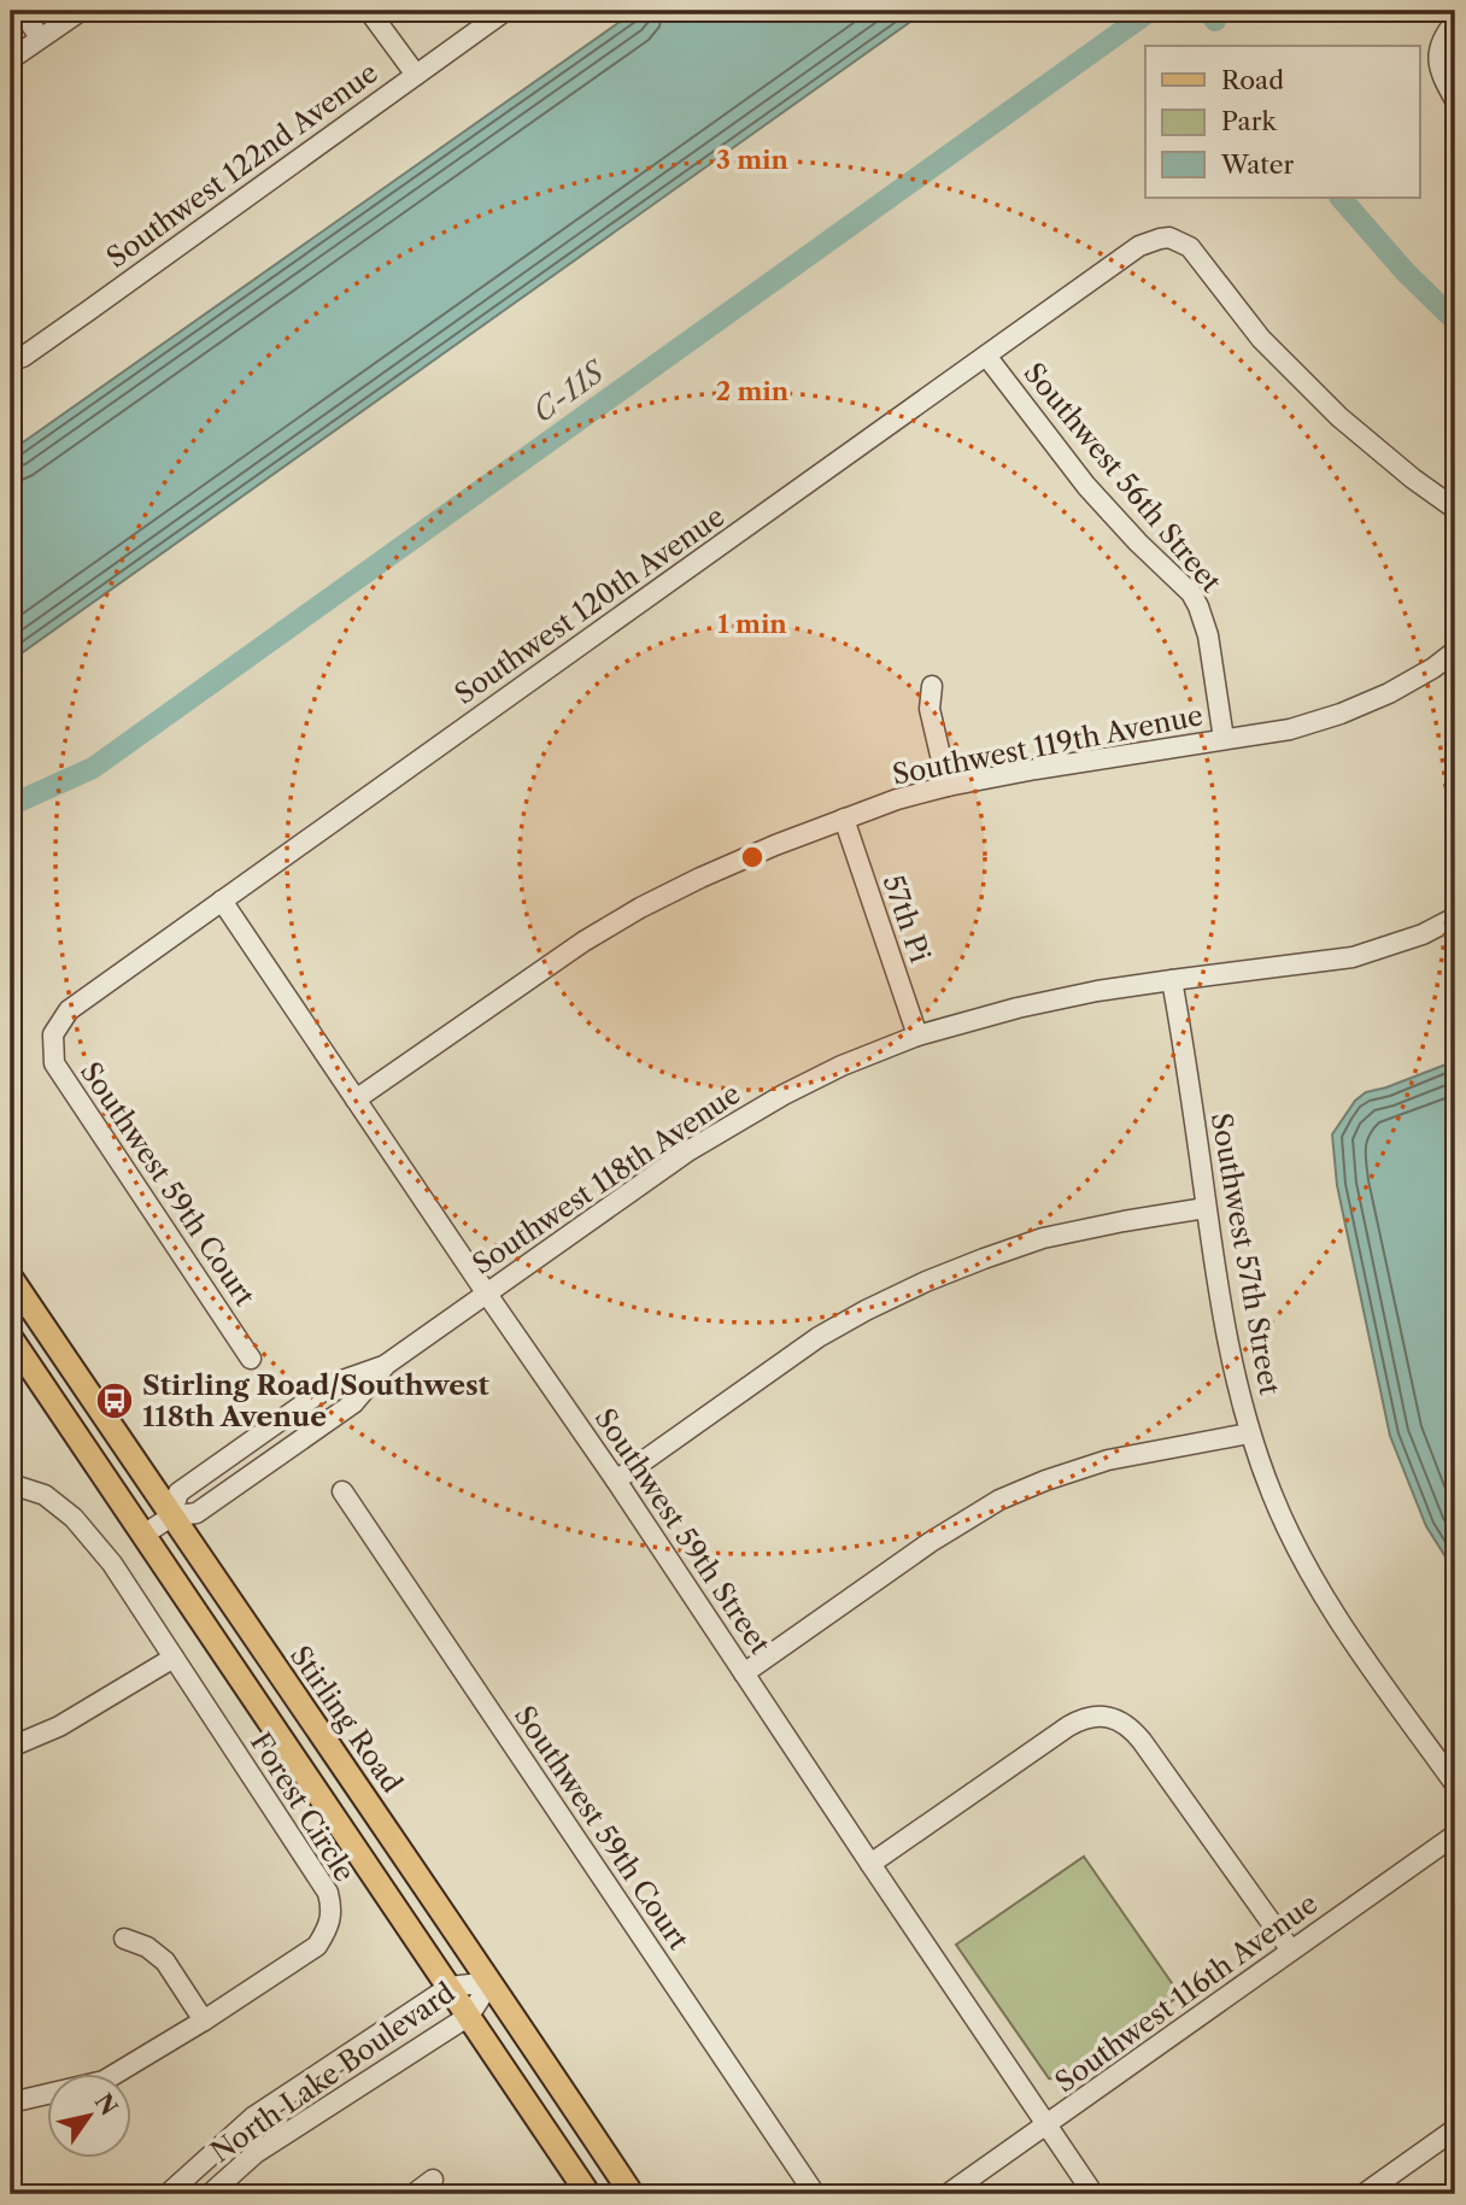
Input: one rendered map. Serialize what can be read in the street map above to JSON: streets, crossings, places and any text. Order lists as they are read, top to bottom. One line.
{"streets":{"main road":["Stirling Road"],"street":["Southwest 122nd Avenue","Southwest 56th Street","Southwest 120th Avenue","Southwest 119th Avenue","57th Pi","Southwest 118th Avenue","Southwest 59th Court","Southwest 57th Street","Southwest 59th Street","Forest Circle","Southwest 116th Avenue","North Lake Boulevard"]},"crossings":[["Southwest 56th Street","Southwest 120th Avenue"],["Southwest 56th Street","Southwest 119th Avenue"],["Southwest 120th Avenue","Southwest 59th Court"],["Southwest 120th Avenue","Southwest 59th Street"],["Southwest 119th Avenue","57th Pi"],["Southwest 119th Avenue","Southwest 59th Street"],["57th Pi","Southwest 118th Avenue"],["Southwest 118th Avenue","Southwest 57th Street"],["Southwest 118th Avenue","Southwest 59th Street"],["Southwest 118th Avenue","Stirling Road"],["Southwest 59th Street","Southwest 116th Avenue"],["Stirling Road","North Lake Boulevard"]],"water":["C-11S"],"places":{"bus stop":["Stirling Road/Southwest 118th Avenue"]},"legend":["Road","Park","Water"],"north":"top right","rings":["3 min","2 min","1 min"]}
